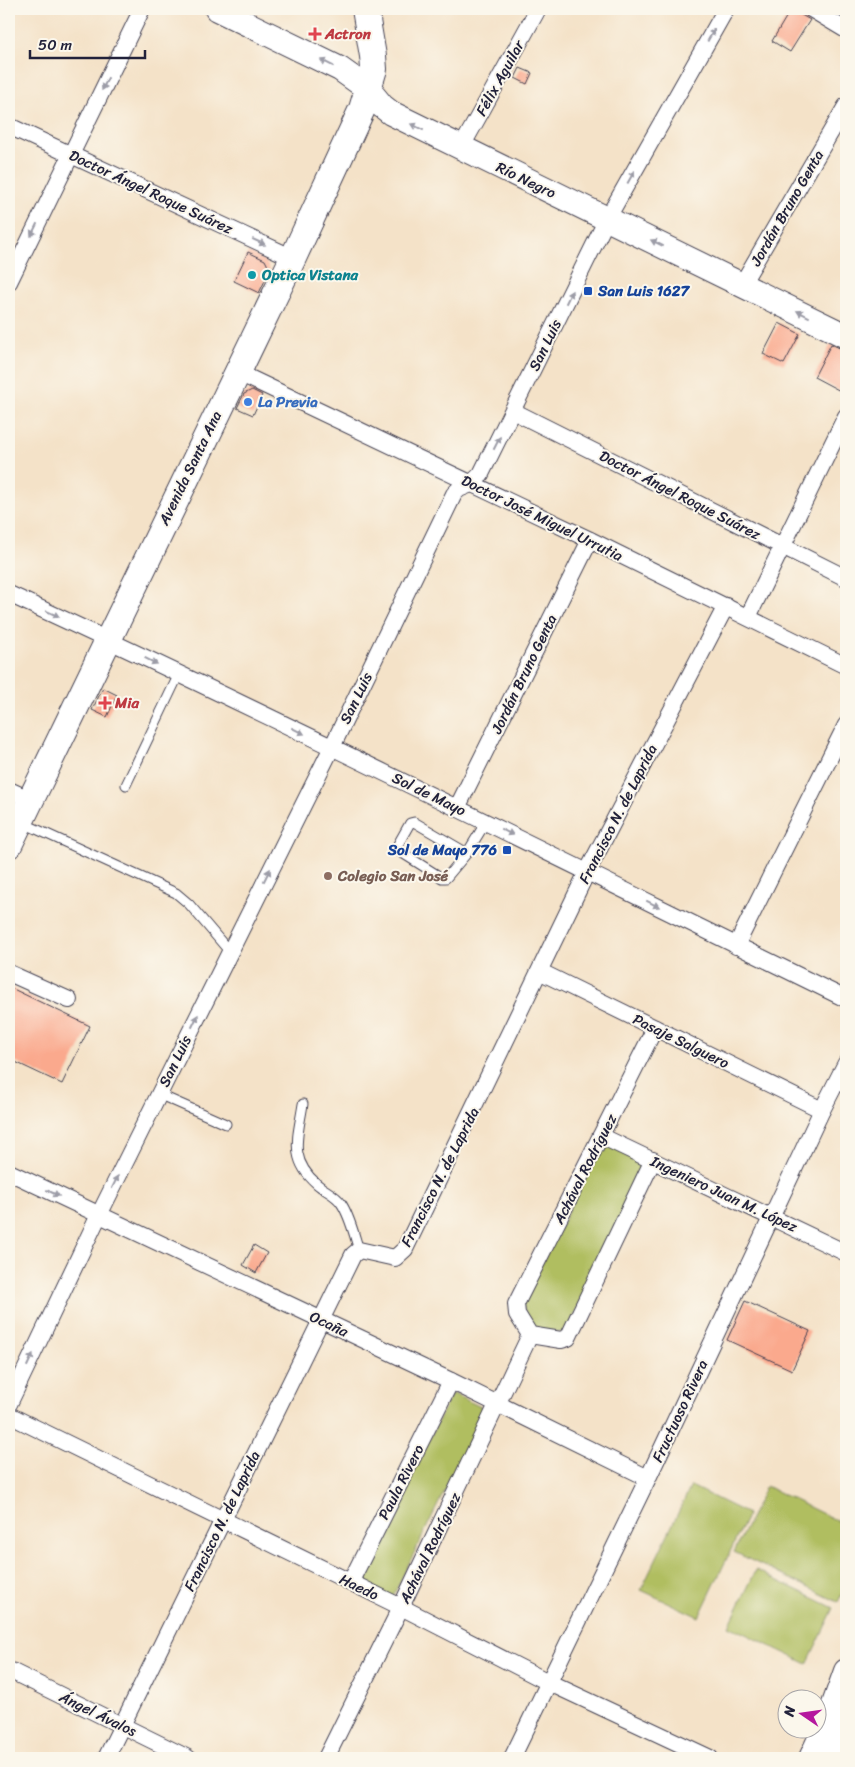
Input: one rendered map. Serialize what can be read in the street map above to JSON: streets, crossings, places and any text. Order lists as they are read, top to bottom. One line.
{"streets":{"main road":["Avenida Santa Ana"],"street":["Félix Aguilar","Río Negro","Doctor Ángel Roque Suárez","Jordán Bruno Genta","San Luis","Doctor José Miguel Urrutia","Sol de Mayo","Francisco N. de Laprida","Pasaje Salguero","Achával Rodríguez","Ingeniero Juan M. López","Ocaña","Fructuoso Rivera","Paula Rivero","Haedo","Ángel Ávalos"]},"crossings":[["Félix Aguilar","Río Negro"],["Río Negro","Jordán Bruno Genta"],["Río Negro","San Luis"],["Río Negro","Avenida Santa Ana"],["Doctor Ángel Roque Suárez","San Luis"],["Doctor Ángel Roque Suárez","Avenida Santa Ana"],["Jordán Bruno Genta","Doctor José Miguel Urrutia"],["Jordán Bruno Genta","Sol de Mayo"],["San Luis","Doctor José Miguel Urrutia"],["San Luis","Sol de Mayo"],["San Luis","Ocaña"],["Avenida Santa Ana","Doctor José Miguel Urrutia"],["Avenida Santa Ana","Sol de Mayo"],["Doctor José Miguel Urrutia","Francisco N. de Laprida"],["Sol de Mayo","Francisco N. de Laprida"],["Francisco N. de Laprida","Pasaje Salguero"],["Francisco N. de Laprida","Ocaña"],["Francisco N. de Laprida","Haedo"],["Francisco N. de Laprida","Ángel Ávalos"],["Pasaje Salguero","Achával Rodríguez"],["Pasaje Salguero","Fructuoso Rivera"],["Achával Rodríguez","Ingeniero Juan M. López"],["Achával Rodríguez","Ocaña"],["Achával Rodríguez","Haedo"],["Ingeniero Juan M. López","Fructuoso Rivera"],["Ocaña","Fructuoso Rivera"],["Ocaña","Paula Rivero"],["Fructuoso Rivera","Haedo"],["Paula Rivero","Haedo"]],"one_way":["Río Negro","Doctor Ángel Roque Suárez","San Luis","Sol de Mayo"],"places":{"health":["Actron","Mia"],"other":["Optica Vistana","La Previa","Colegio San José"],"transit":["San Luis 1627","Sol de Mayo 776"]},"scale_bar":"50 m","north":"left"}
